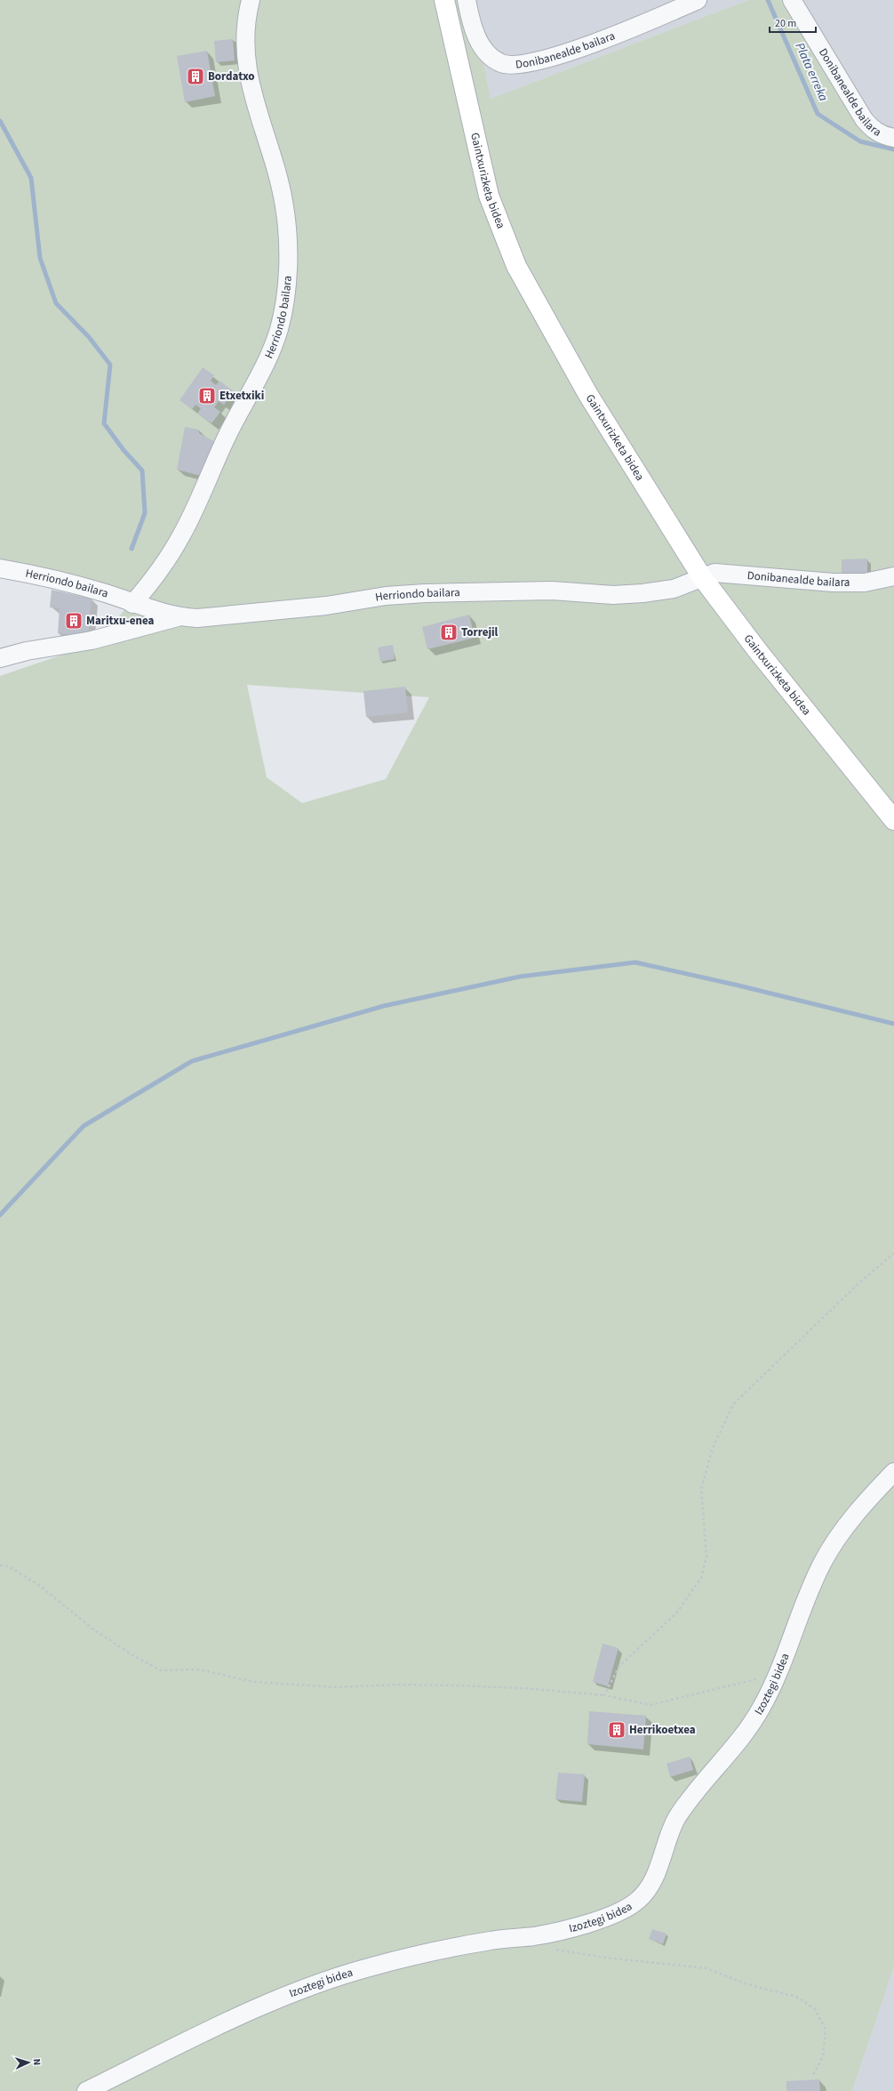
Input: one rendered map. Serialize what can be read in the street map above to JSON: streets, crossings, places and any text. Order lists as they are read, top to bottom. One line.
{"streets":{"main road":["Gaintxurizketa bidea"],"street":["Donibanealde bailara","Herriondo bailara","Izoztegi bidea"]},"crossings":[["Donibanealde bailara","Gaintxurizketa bidea"],["Donibanealde bailara","Herriondo bailara"],["Gaintxurizketa bidea","Herriondo bailara"]],"water":["Plata erreka"],"places":{"building":["Bordatxo","Etxetxiki","Maritxu-enea","Torrejil","Herrikoetxea"]},"scale_bar":"20 m","north":"right"}
